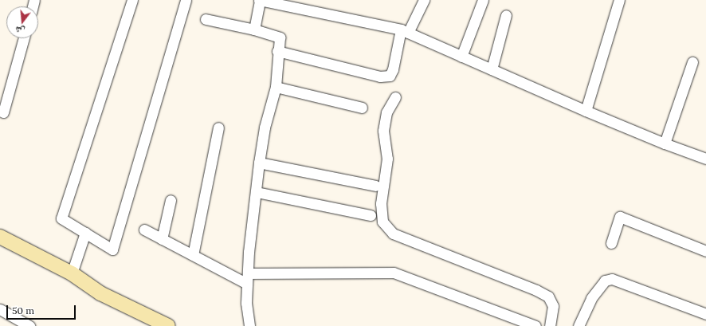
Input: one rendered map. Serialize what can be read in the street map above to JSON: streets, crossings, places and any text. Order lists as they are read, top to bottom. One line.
{"scale_bar":"50 m","north":"bottom"}
